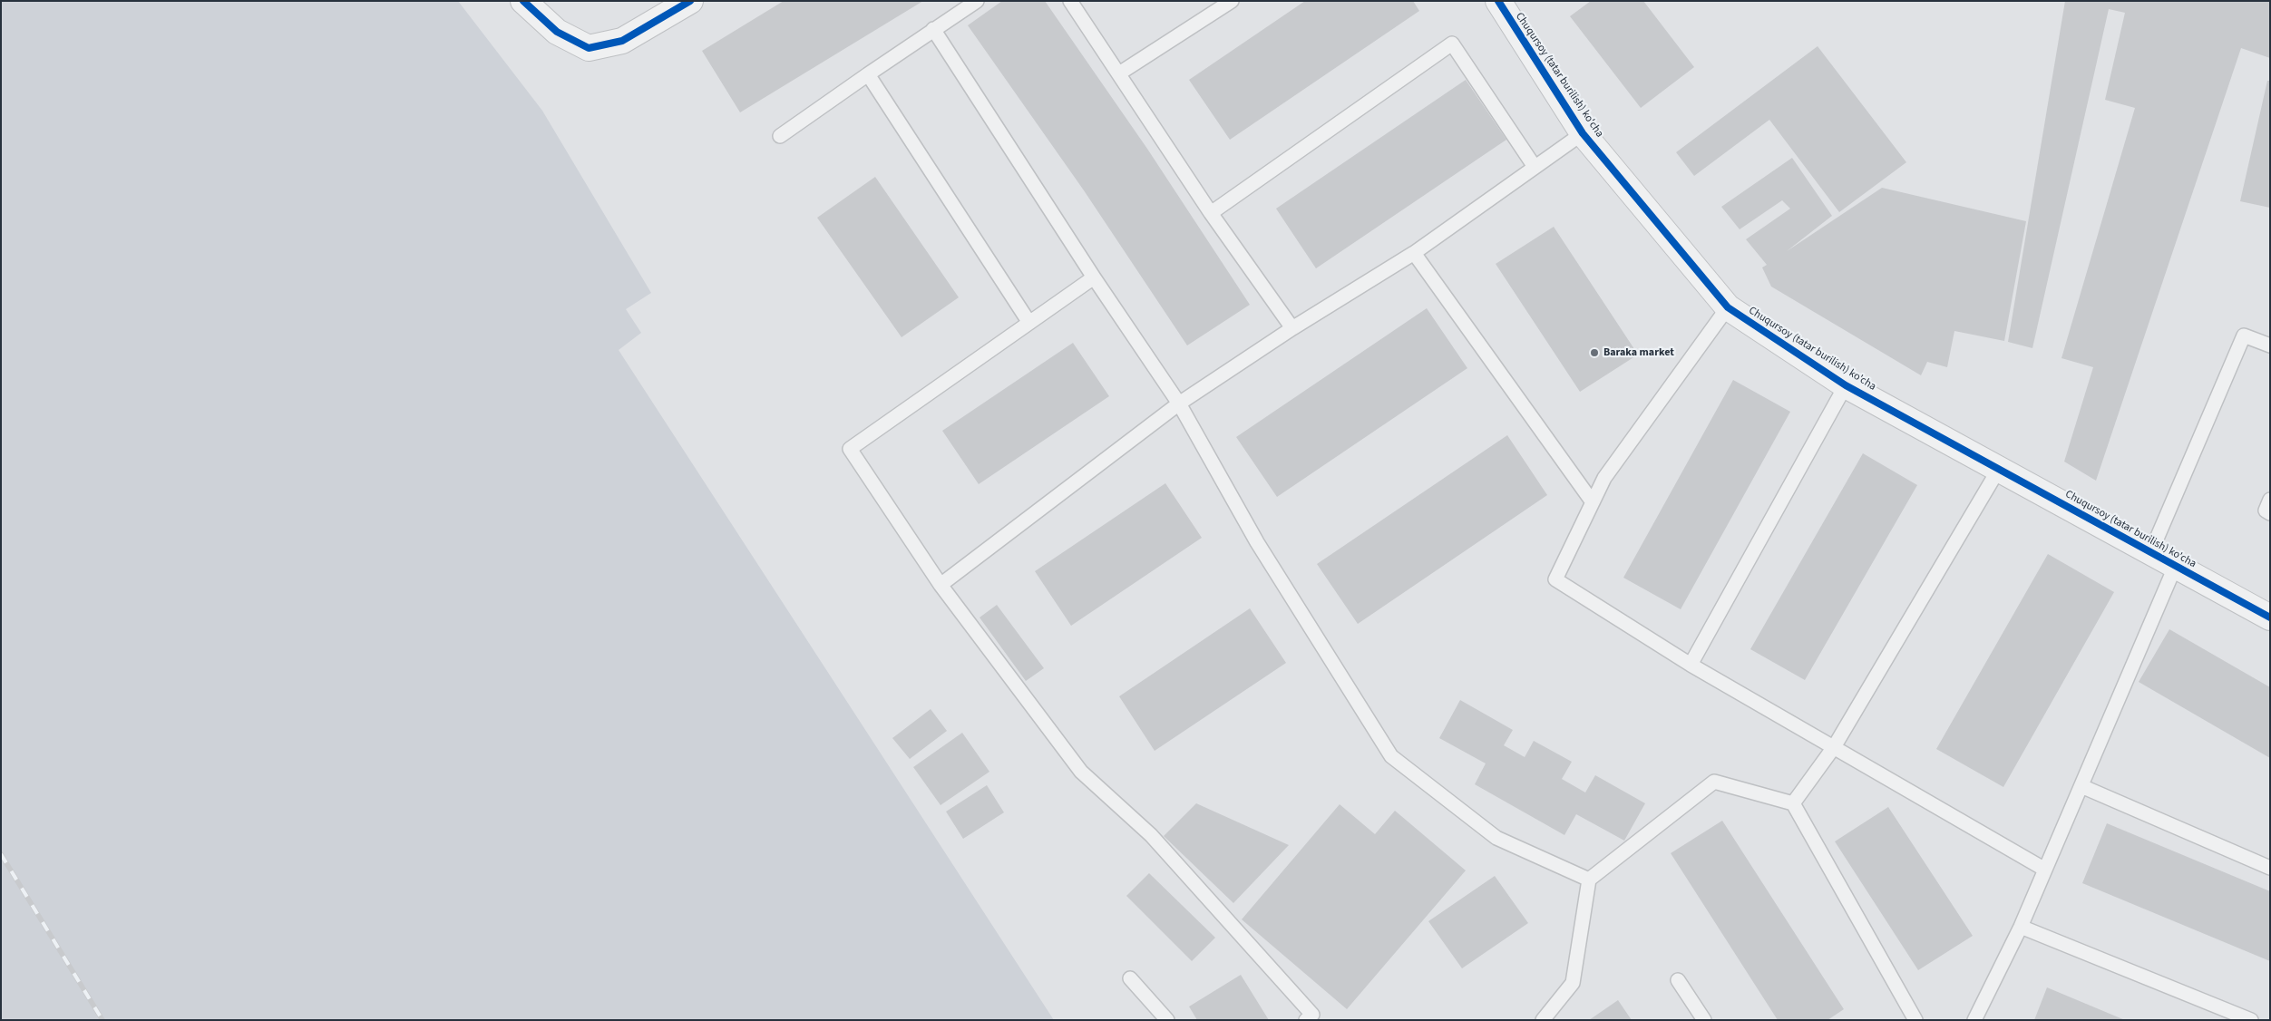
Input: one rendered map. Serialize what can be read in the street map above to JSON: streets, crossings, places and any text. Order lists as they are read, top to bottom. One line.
{"streets":{"street":["Chuqursoy (tatar burilish) ko'cha"]},"places":["Baraka market"]}
